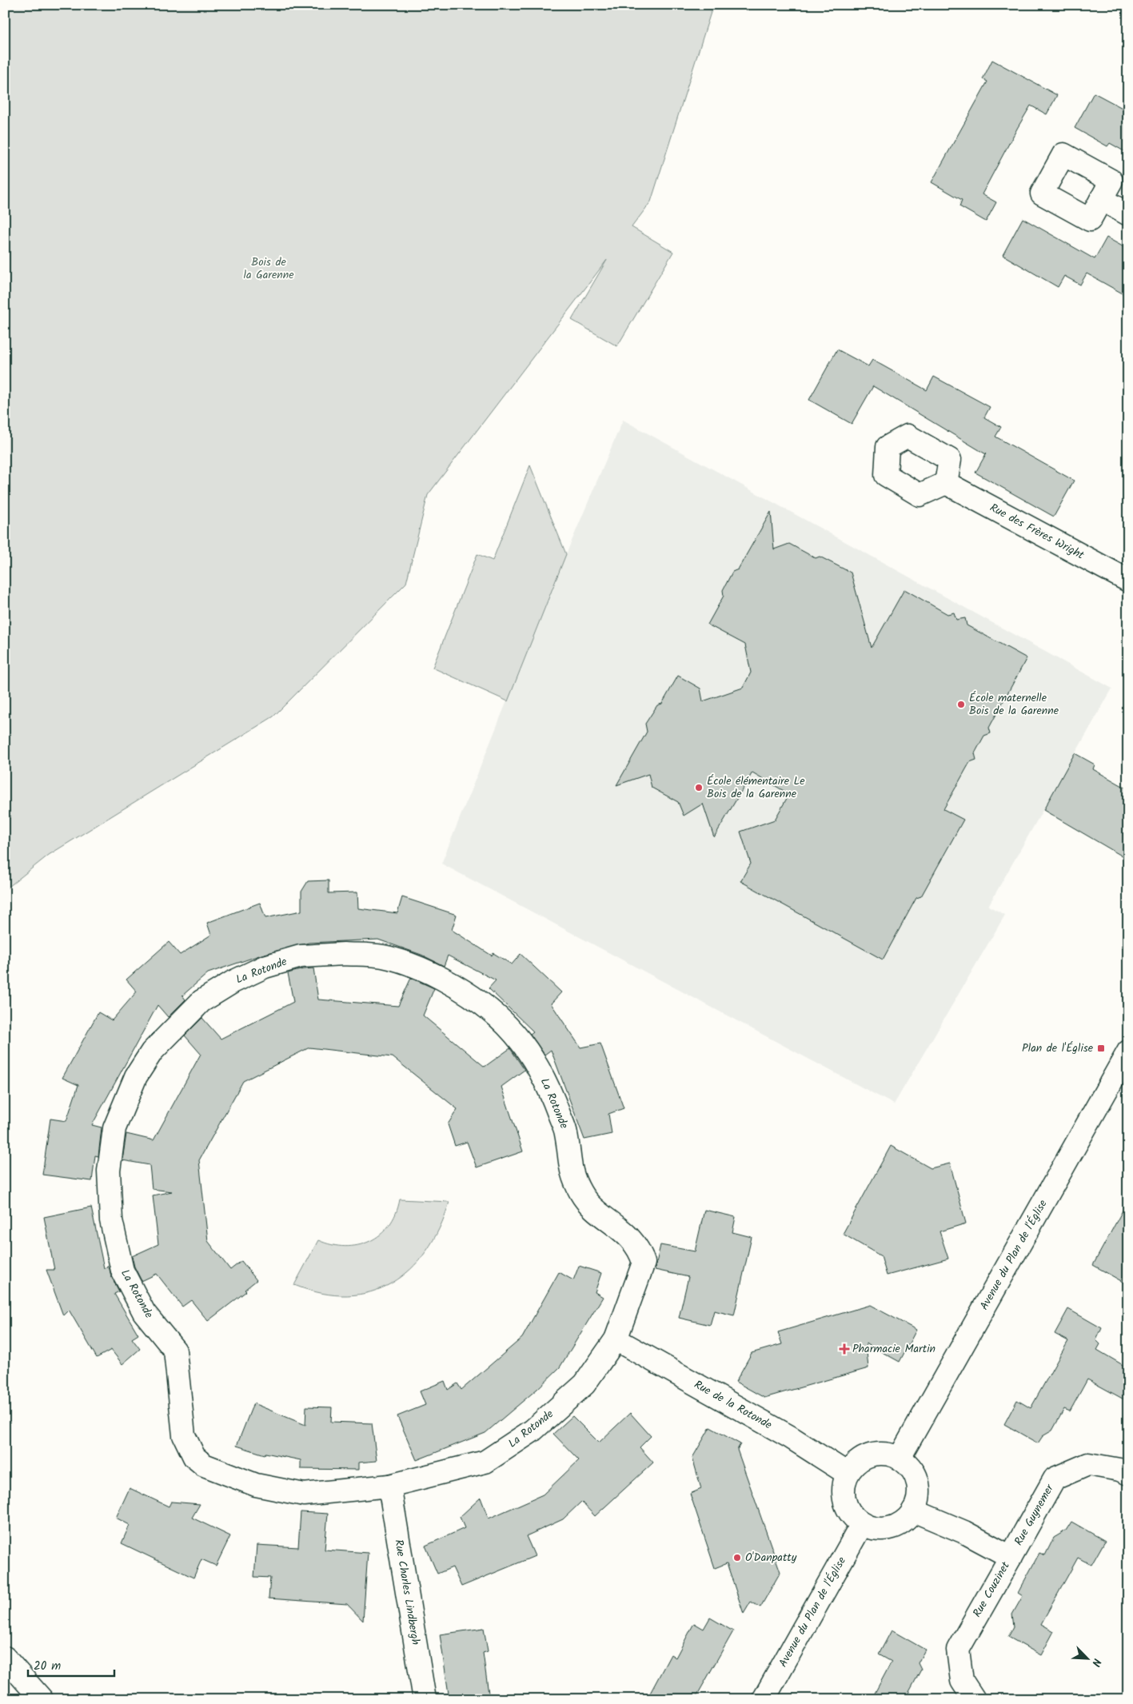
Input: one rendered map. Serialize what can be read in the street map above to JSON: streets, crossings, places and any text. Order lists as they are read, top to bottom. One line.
{"streets":{"street":["Rue des Frères Wright","La Rotonde","Avenue du Plan de l'Église","Rue de la Rotonde","Rue Guynemer","Rue Couzinet","Rue Charles Lindbergh"]},"crossings":[["La Rotonde","Rue de la Rotonde"],["La Rotonde","Rue Charles Lindbergh"],["Avenue du Plan de l'Église","Rue de la Rotonde"],["Avenue du Plan de l'Église","Rue Couzinet"],["Rue de la Rotonde","Rue Couzinet"],["Rue Guynemer","Rue Couzinet"]],"parks":["Bois de la Garenne"],"places":{"other":["École maternelle Bois de la Garenne","École élémentaire Le Bois de la Garenne","O'Danpatty"],"transit":["Plan de l'Église"],"health":["Pharmacie Martin"]},"scale_bar":"20 m","north":"bottom right"}
